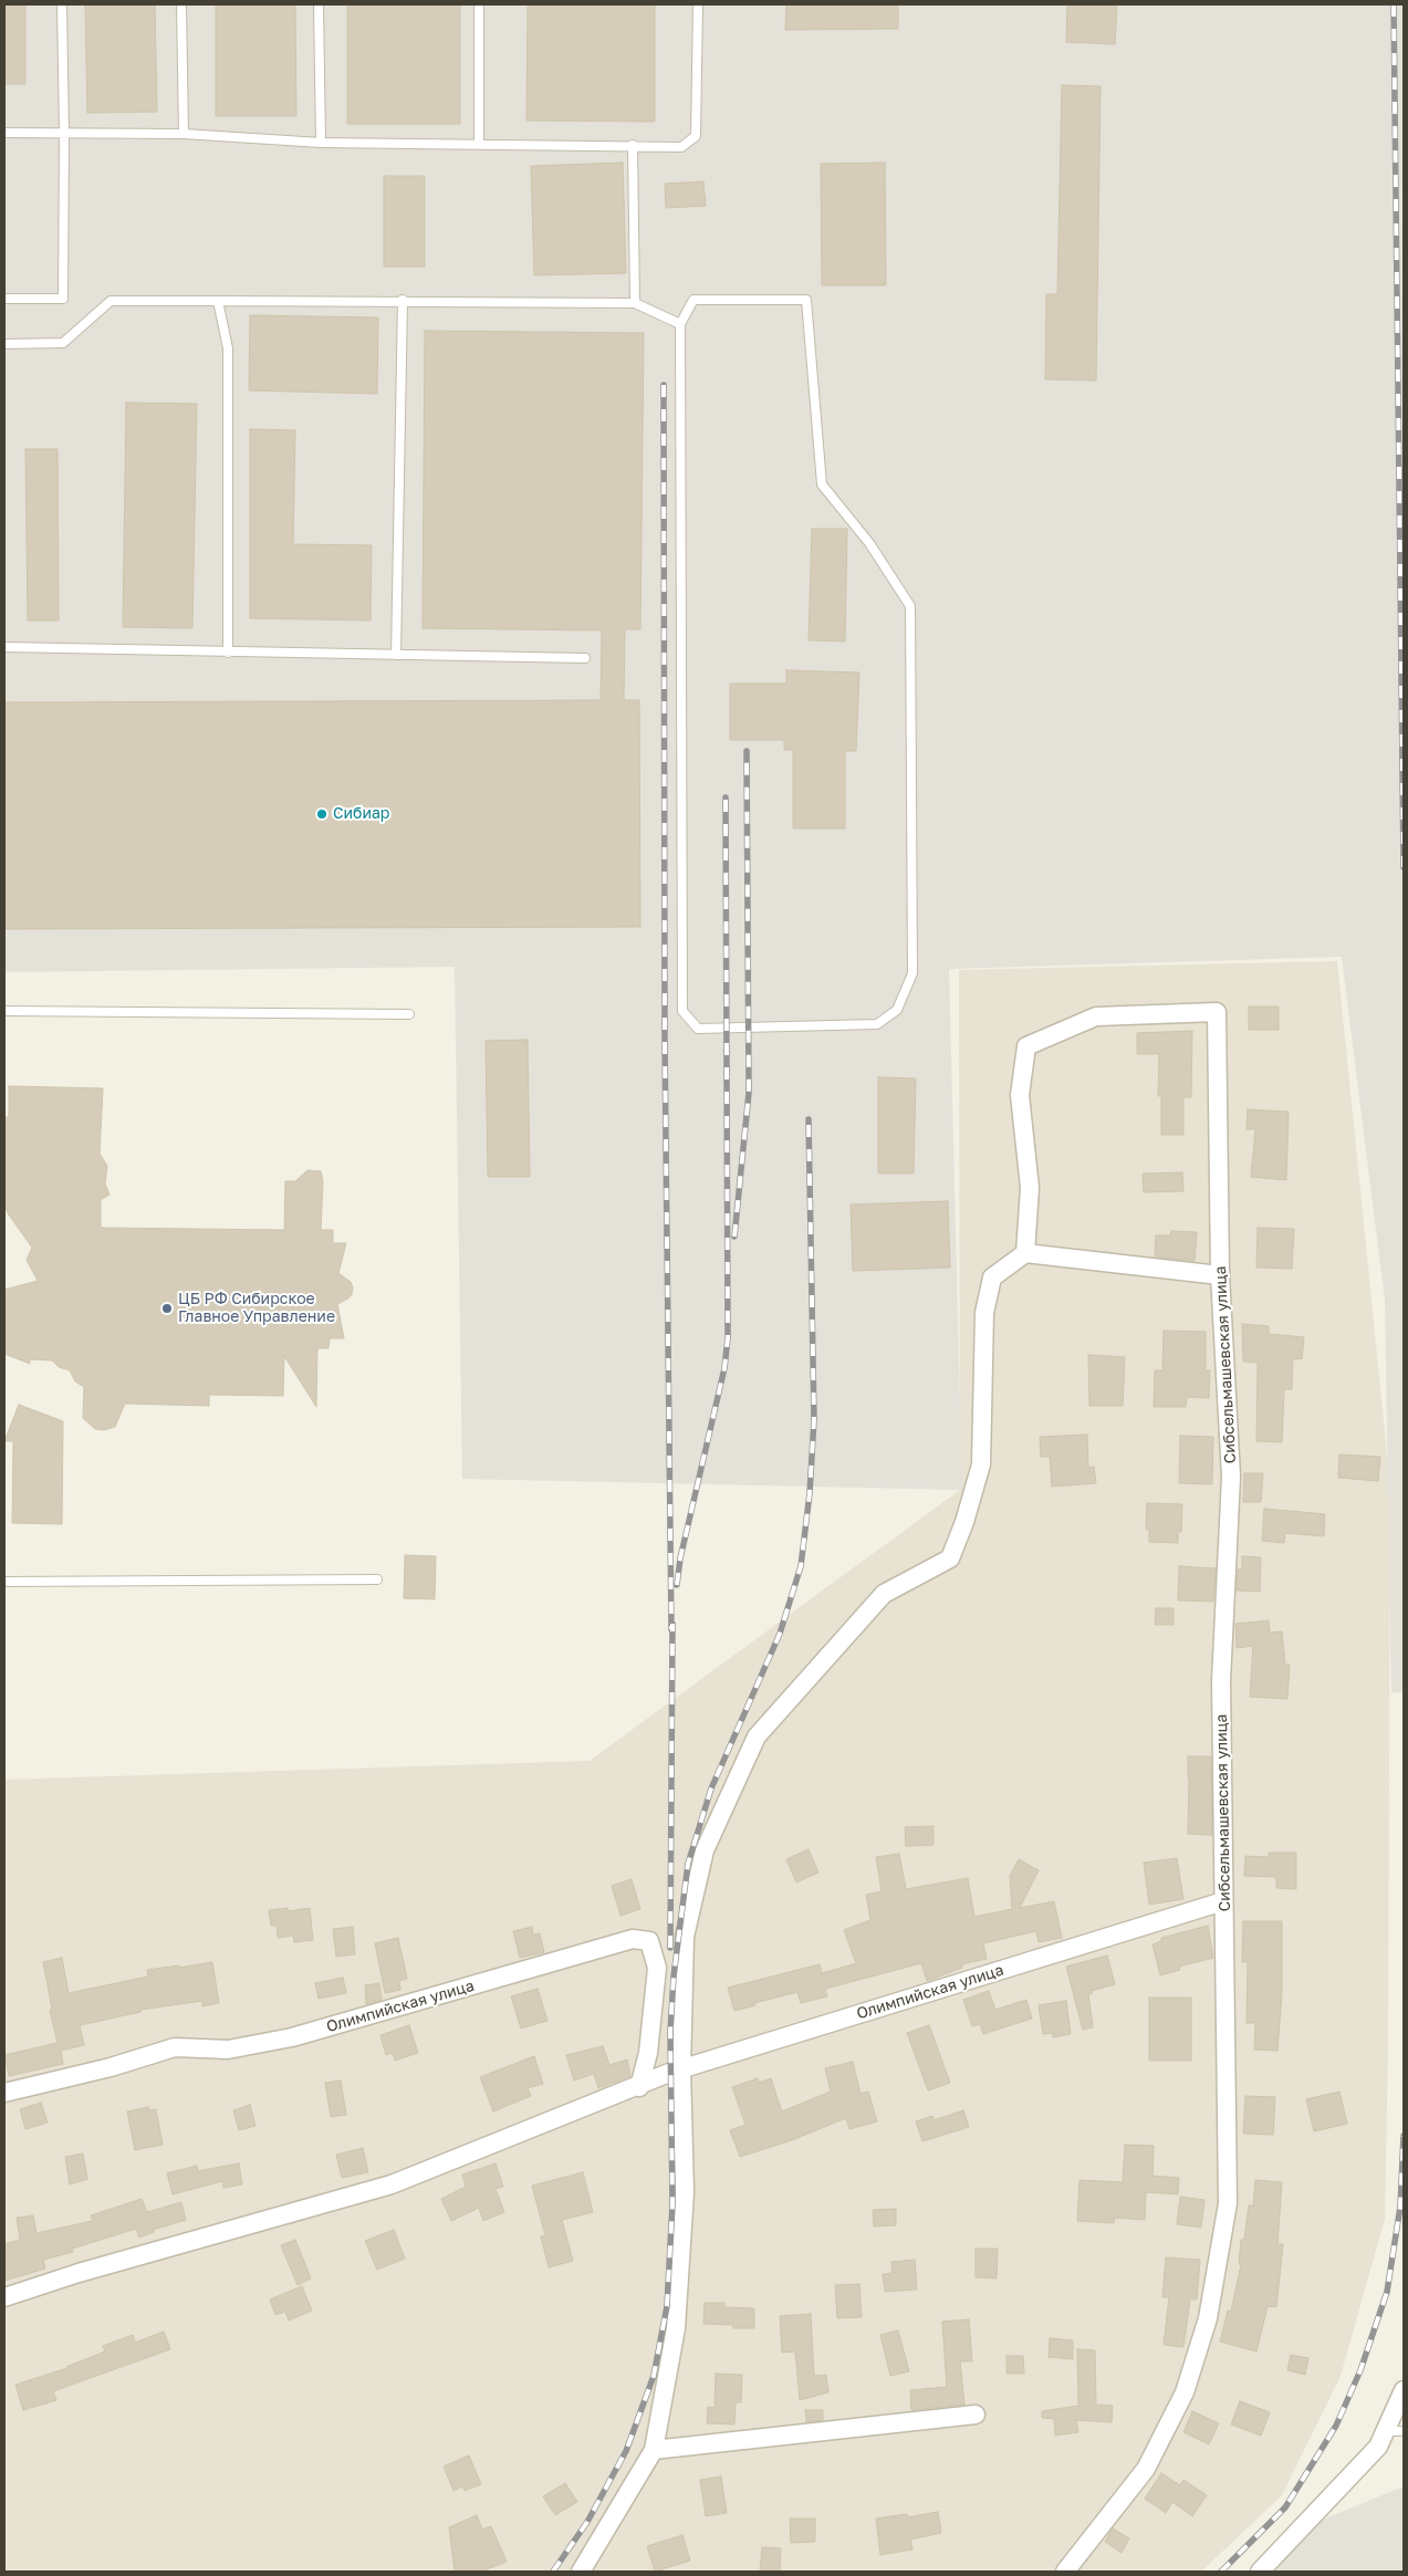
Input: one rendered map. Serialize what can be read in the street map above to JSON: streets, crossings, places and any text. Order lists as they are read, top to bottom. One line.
{"streets":{"street":["Сибсельмашевская улица","Олимпийская улица"]},"crossings":[["Сибсельмашевская улица","Олимпийская улица"]],"places":["Сибиар","ЦБ РФ Сибирское Главное Управление"]}
